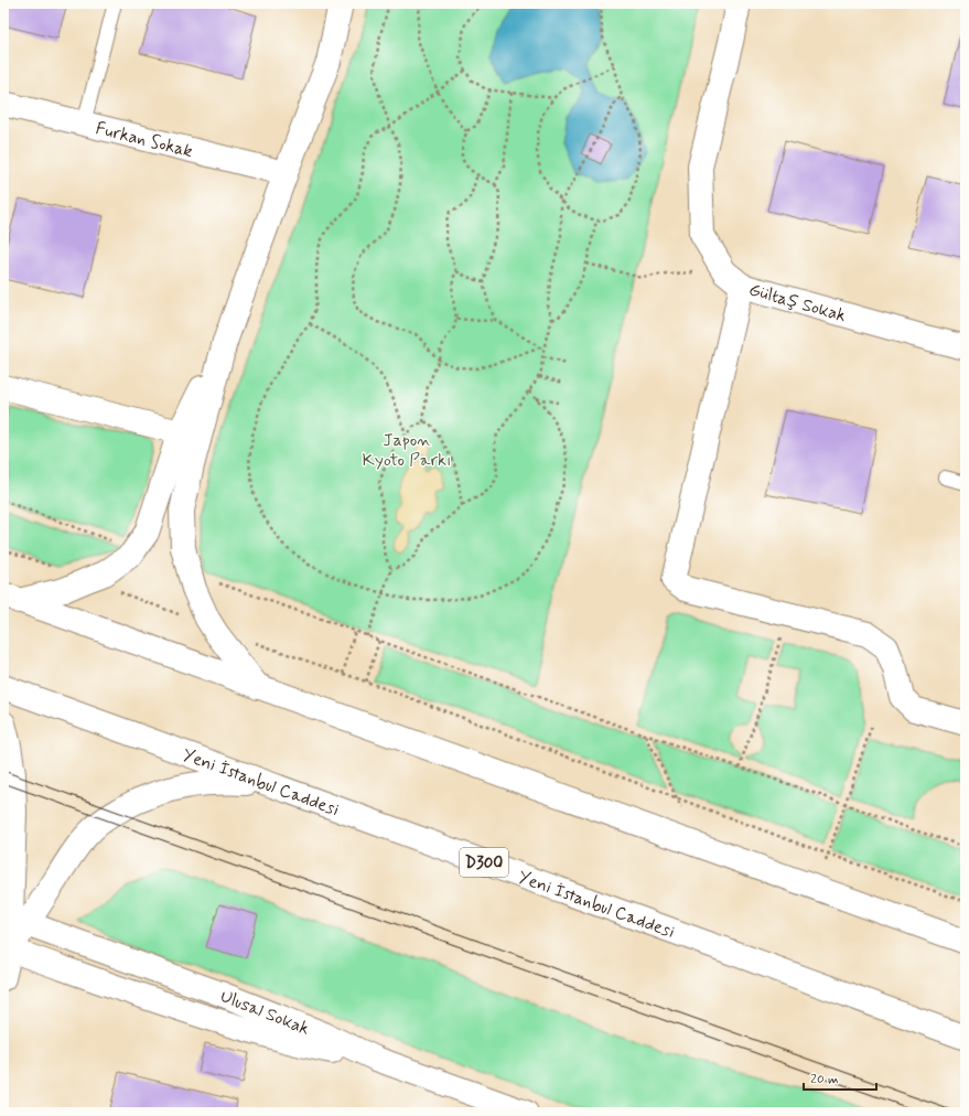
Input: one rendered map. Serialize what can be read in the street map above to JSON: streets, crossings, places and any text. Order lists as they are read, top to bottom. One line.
{"streets":{"main road":["Furkan Sokak","Gültaş Sokak","Yeni İstanbul Caddesi","D300","Ulusal Sokak"]},"parks":["Japon Kyoto Parkı"],"scale_bar":"20 m"}
